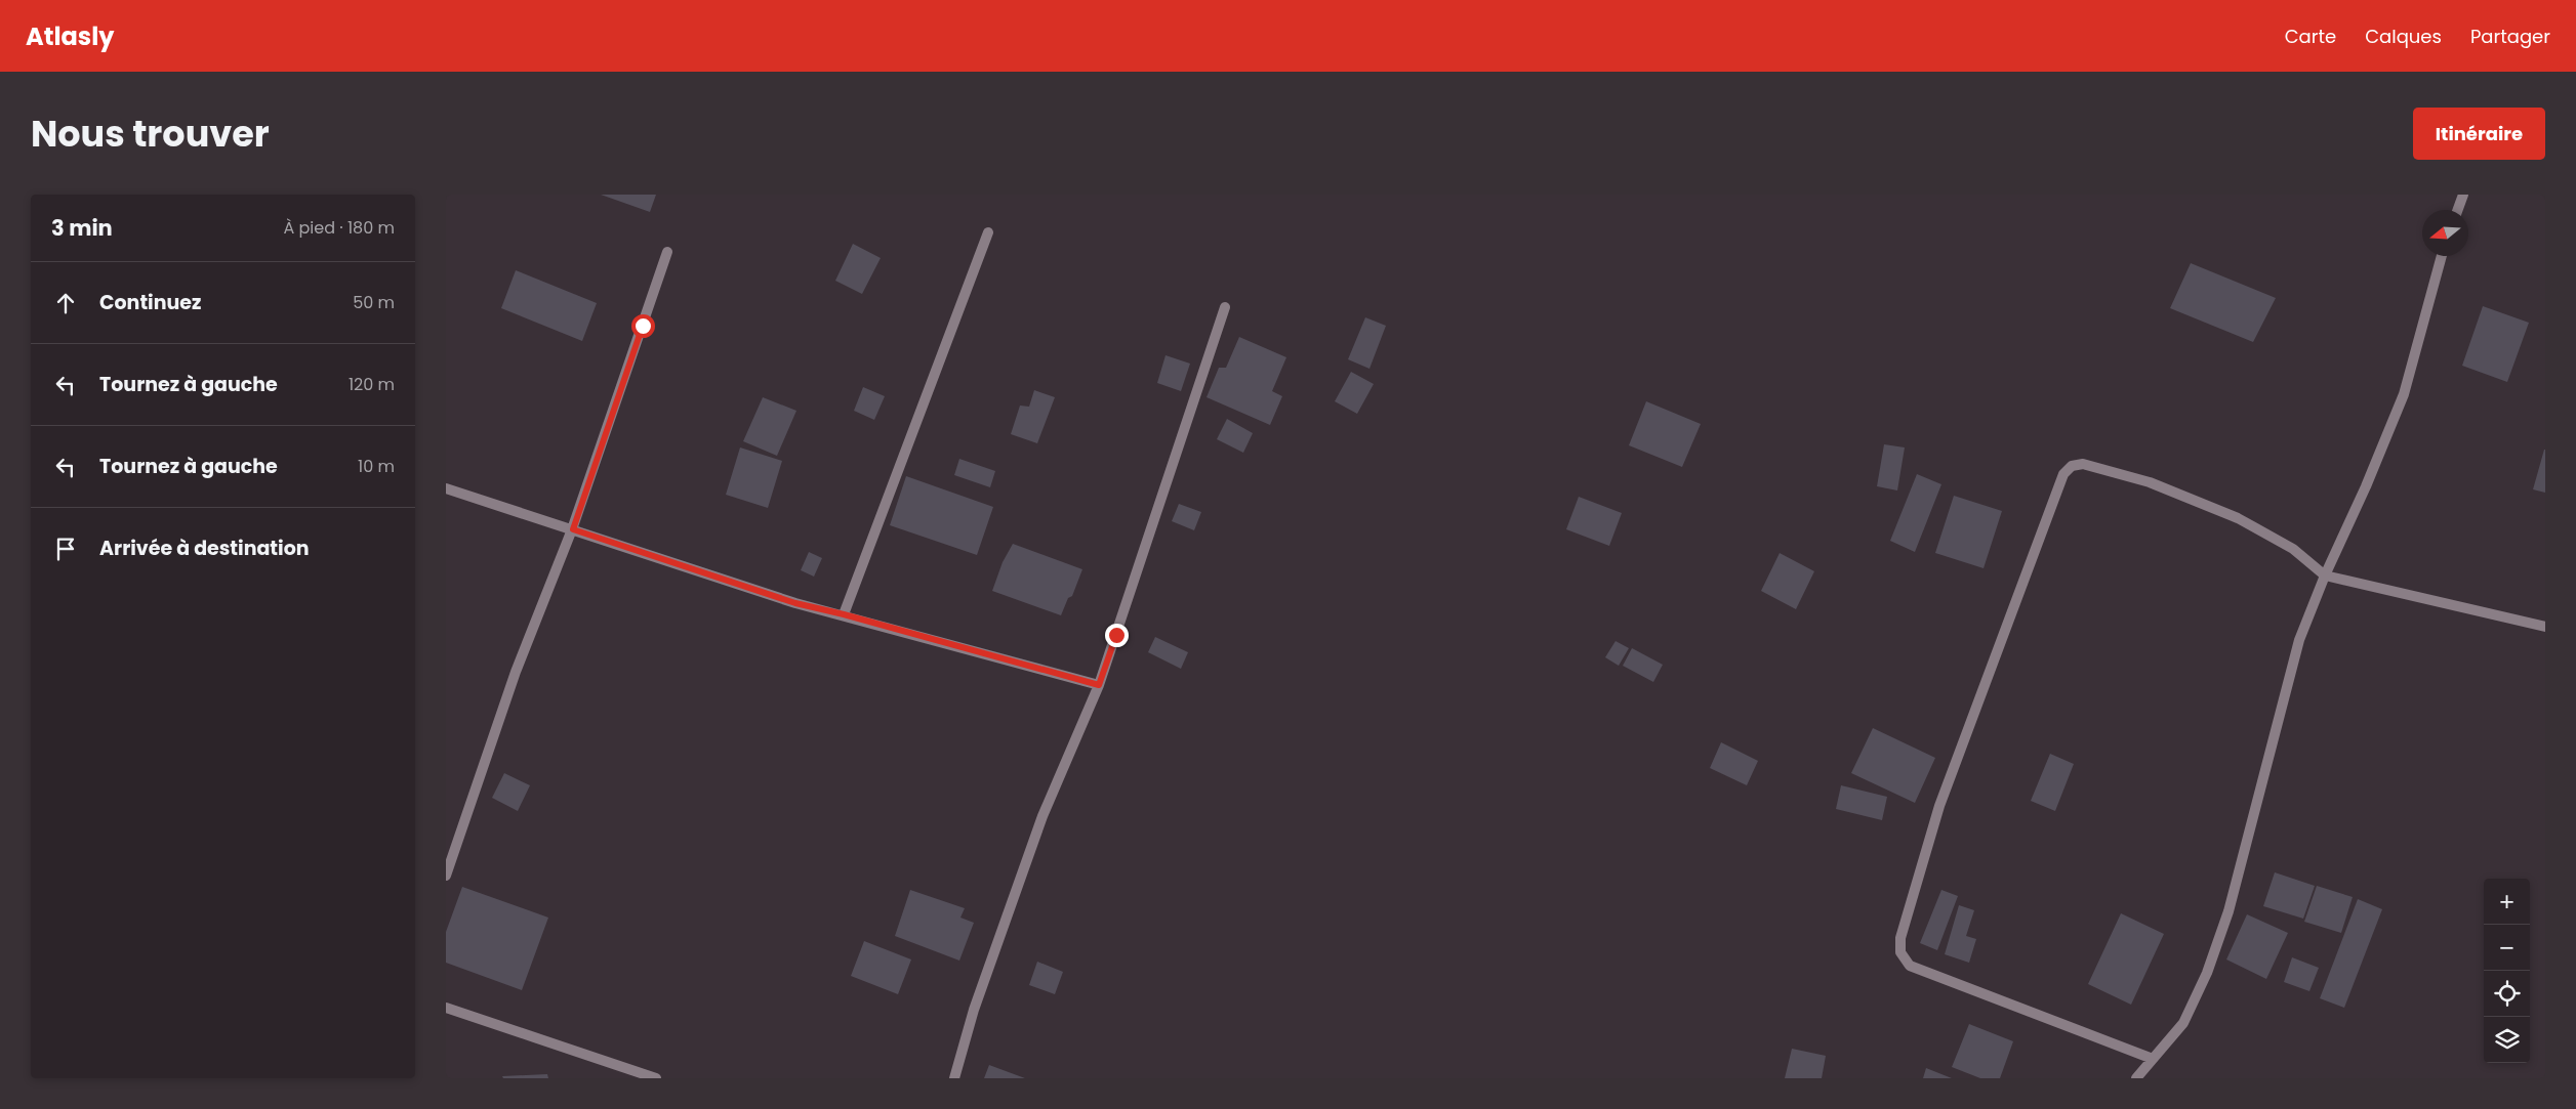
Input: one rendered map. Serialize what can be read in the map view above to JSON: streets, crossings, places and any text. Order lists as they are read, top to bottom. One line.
{"north":"left","page":{"header":"Atlasly","nav":["Carte","Calques","Partager"],"title":"Nous trouver","buttons":"Itinéraire","heading":["3 min","À pied · 180 m"],"list":[["Continuez","50 m"],["Tournez à gauche","120 m"],["Tournez à gauche","10 m"],"Arrivée à destination"],"map_buttons":["+","−"]}}
